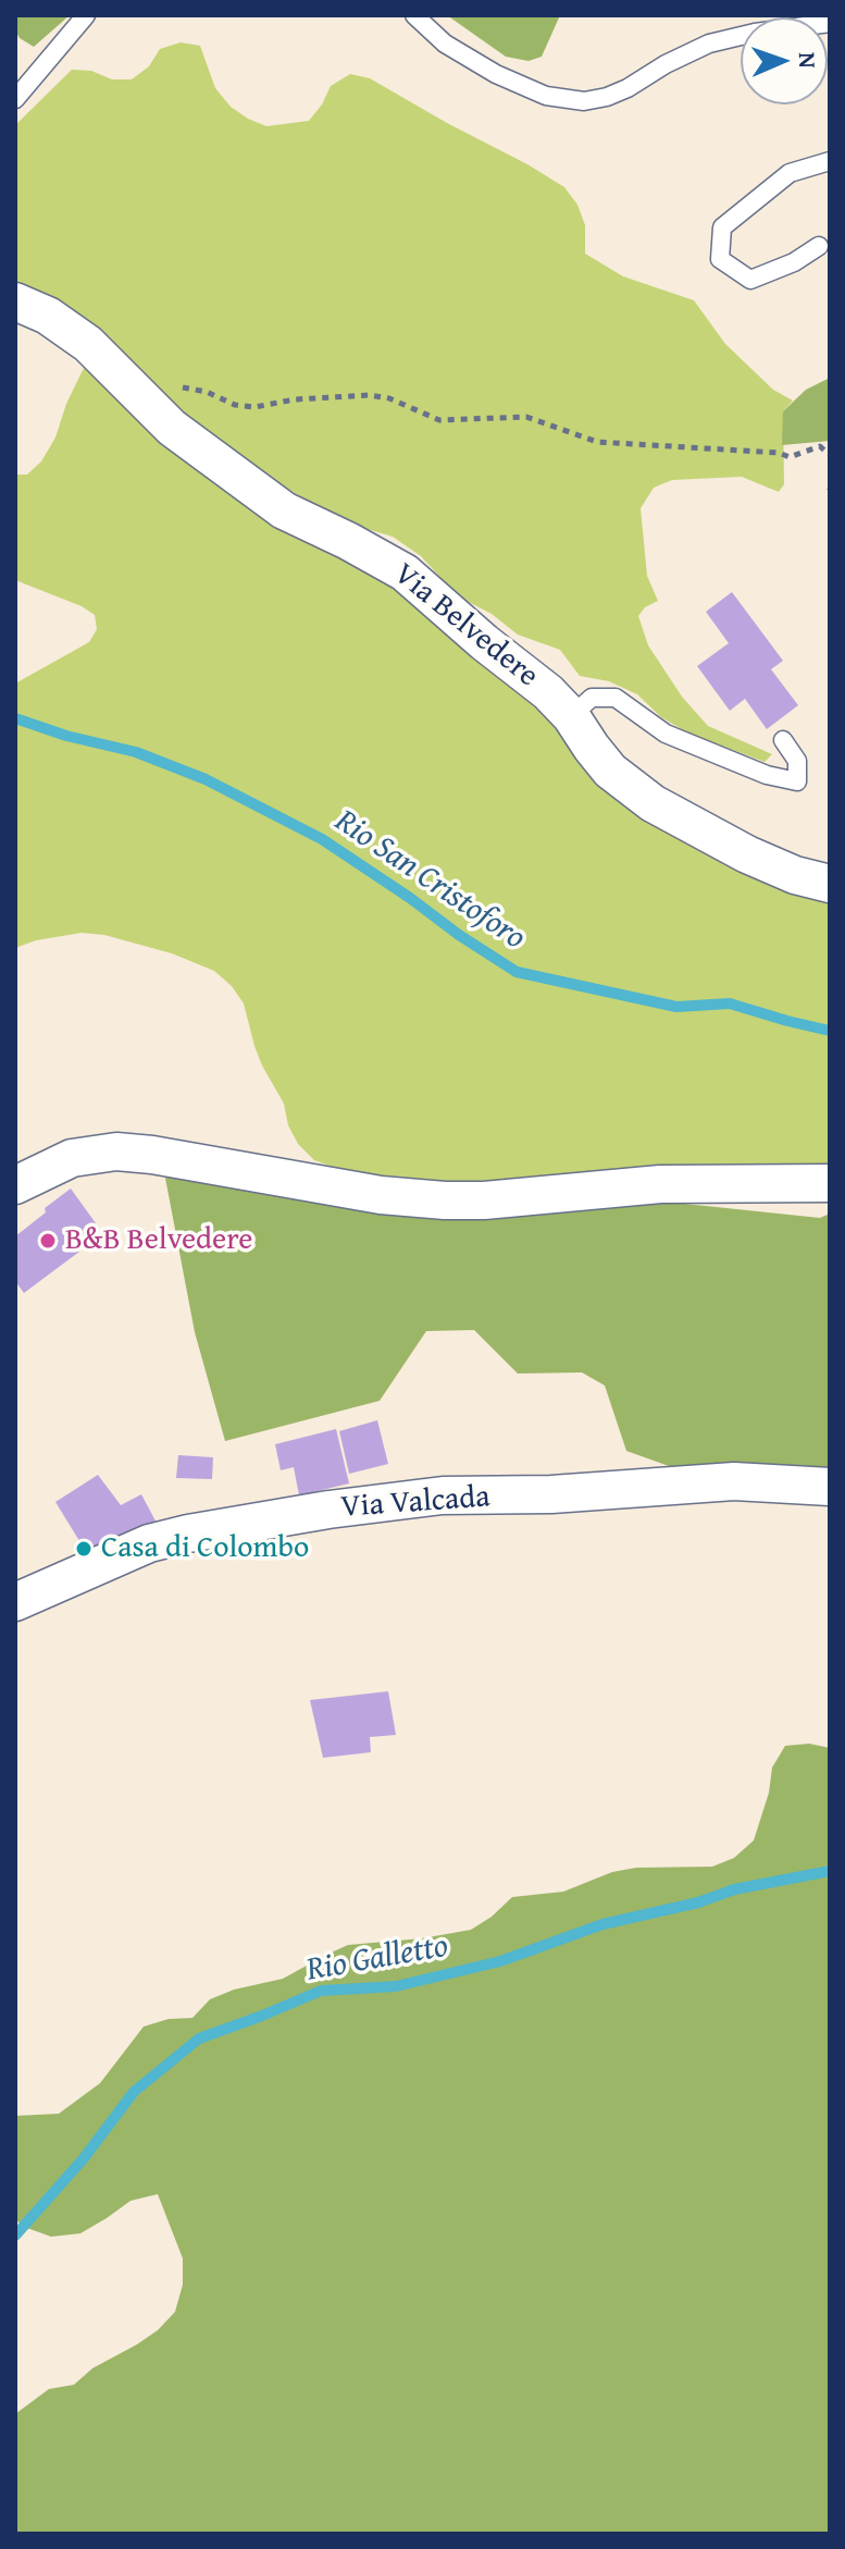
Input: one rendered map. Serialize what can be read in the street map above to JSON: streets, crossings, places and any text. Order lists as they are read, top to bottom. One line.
{"streets":{"street":["Via Belvedere","Via Valcada"]},"water":["Rio San Cristoforo","Rio Galletto"],"places":["B&B Belvedere","Casa di Colombo"],"north":"right"}
